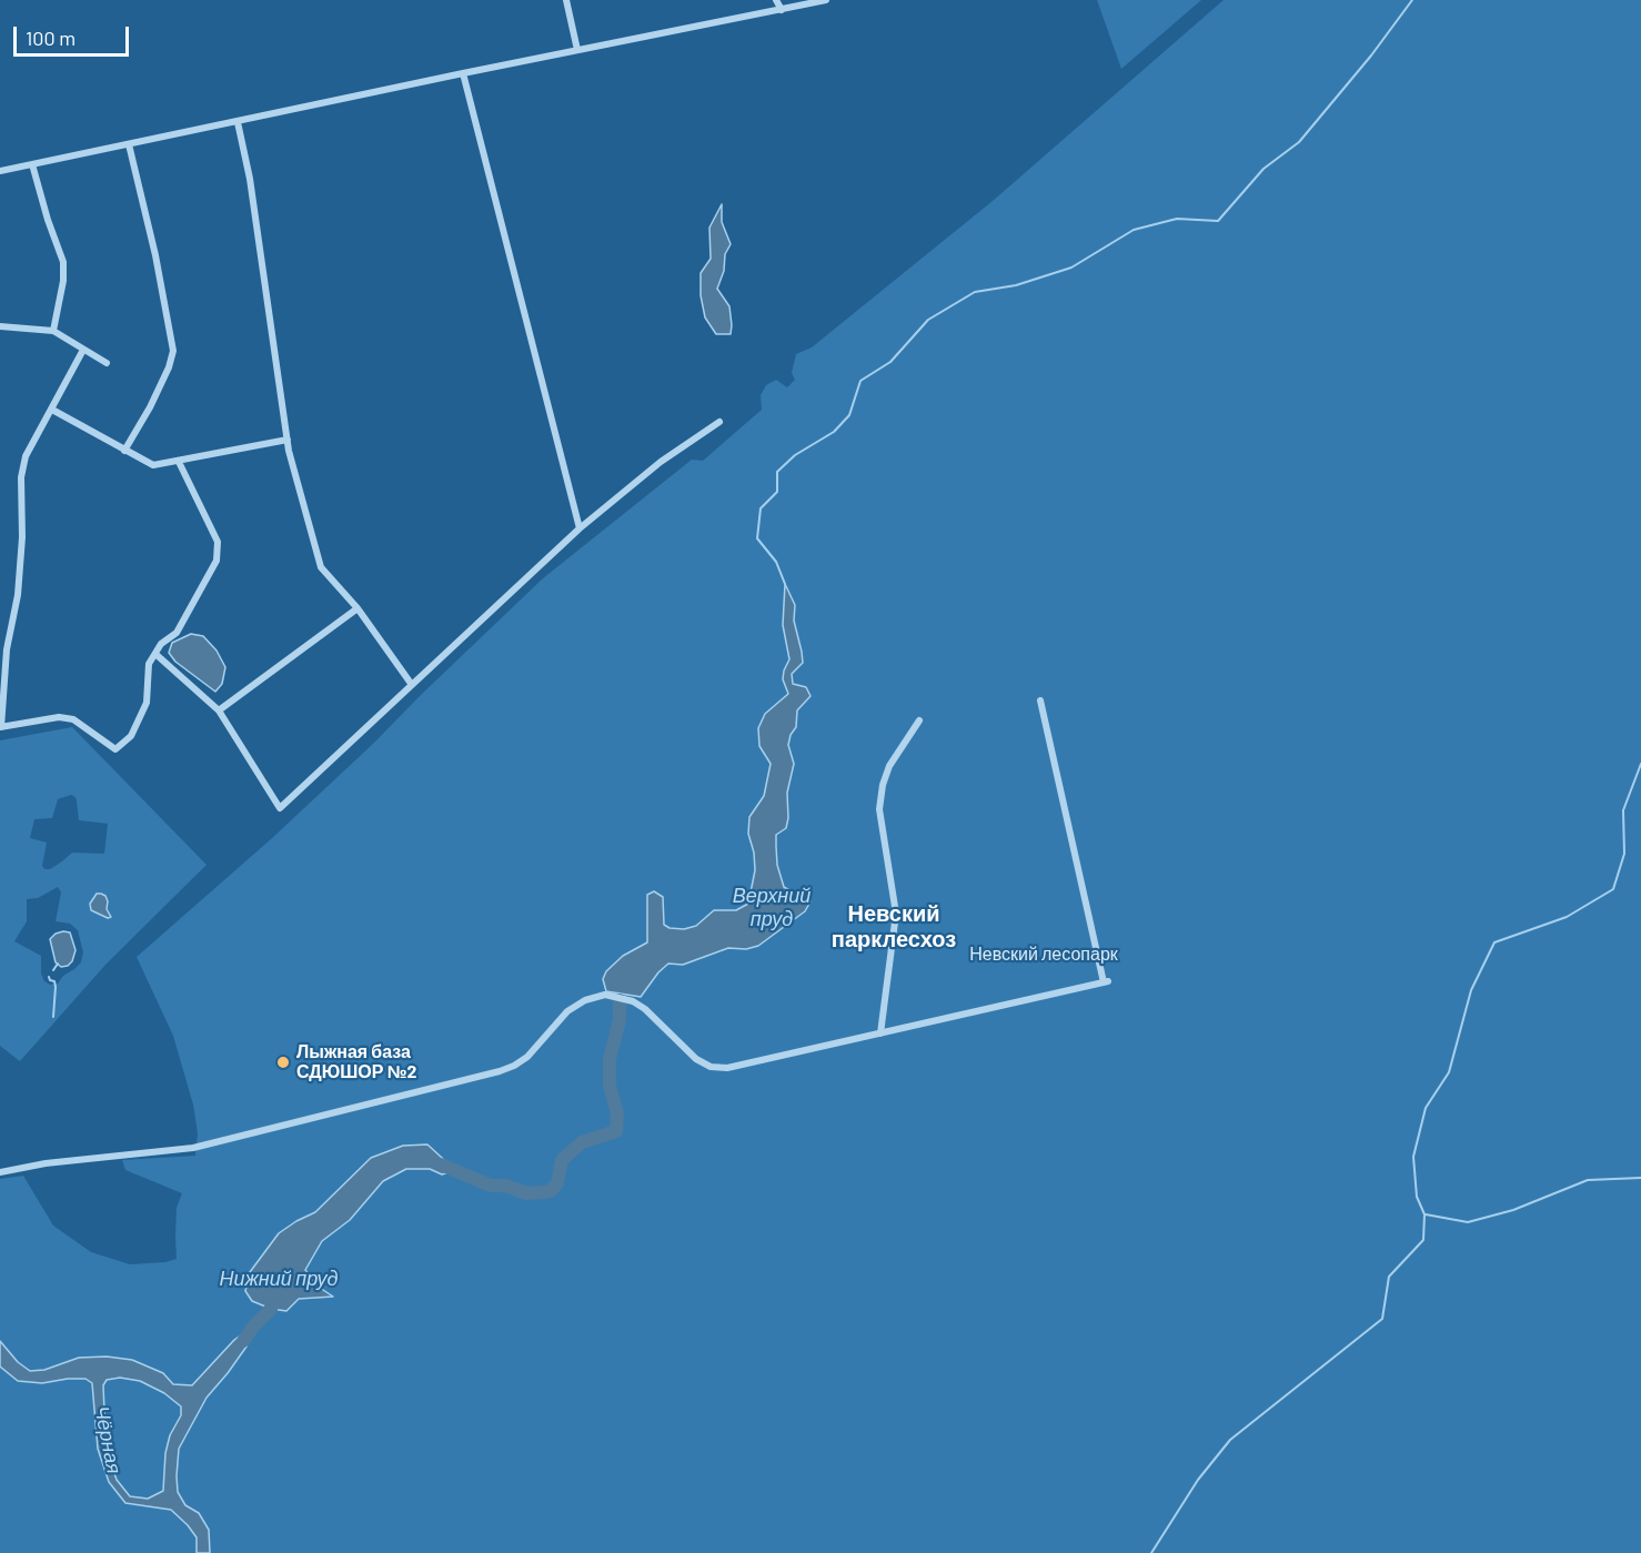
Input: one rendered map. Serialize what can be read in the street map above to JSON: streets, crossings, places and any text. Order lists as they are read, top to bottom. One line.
{"districts":["Невский парклесхоз"],"water":["Верхний пруд","Нижний пруд","Чёрная"],"parks":["Невский лесопарк"],"places":["Лыжная база СДЮШОР №2"],"scale_bar":"100 m"}
